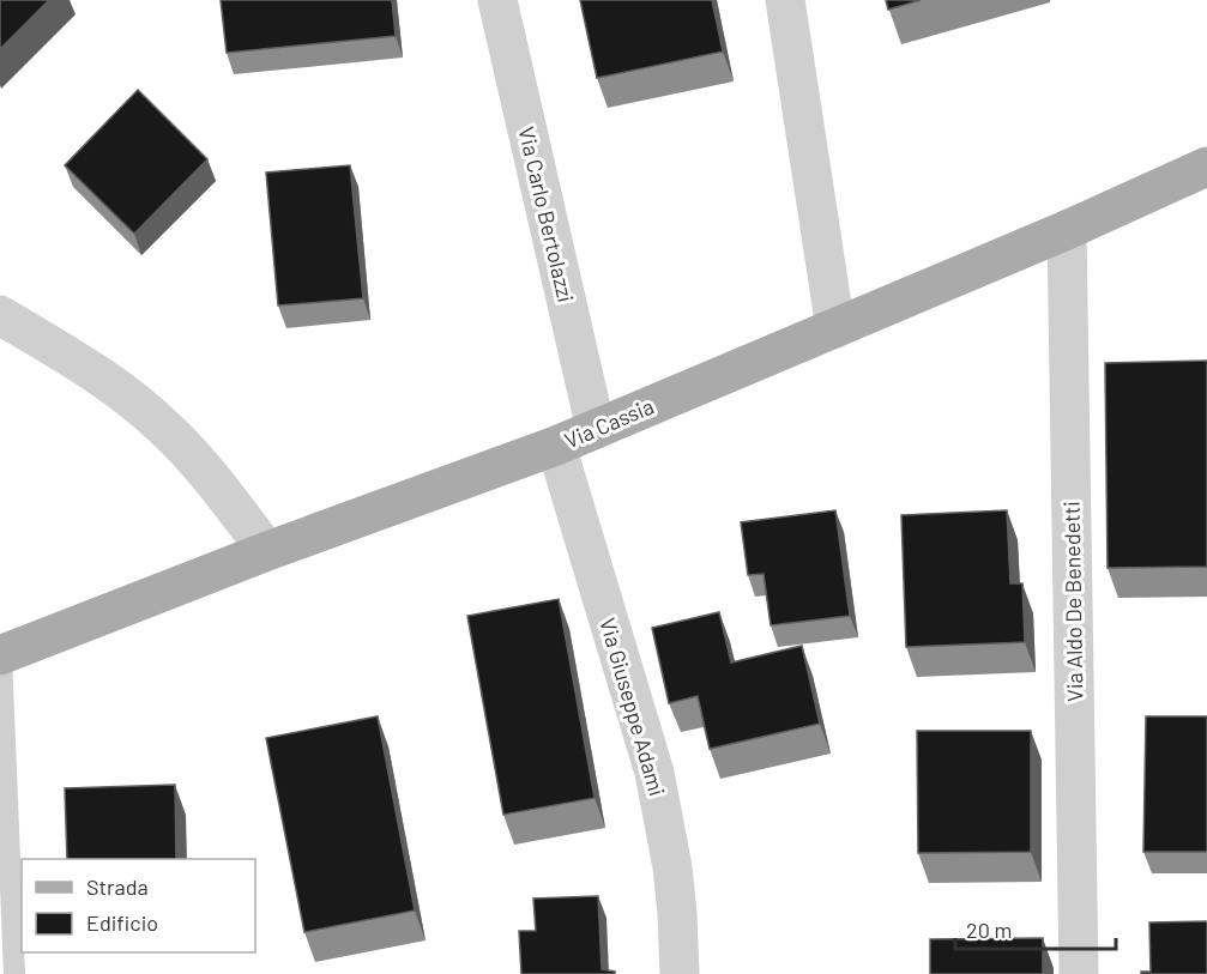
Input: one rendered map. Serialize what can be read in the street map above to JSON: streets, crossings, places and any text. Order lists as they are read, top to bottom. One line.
{"streets":{"main road":["Via Cassia"],"street":["Via Carlo Bertolazzi","Via Aldo De Benedetti","Via Giuseppe Adami"]},"crossings":[["Via Carlo Bertolazzi","Via Cassia"],["Via Cassia","Via Aldo De Benedetti"],["Via Cassia","Via Giuseppe Adami"]],"legend":["Strada","Edificio"],"scale_bar":"20 m"}
